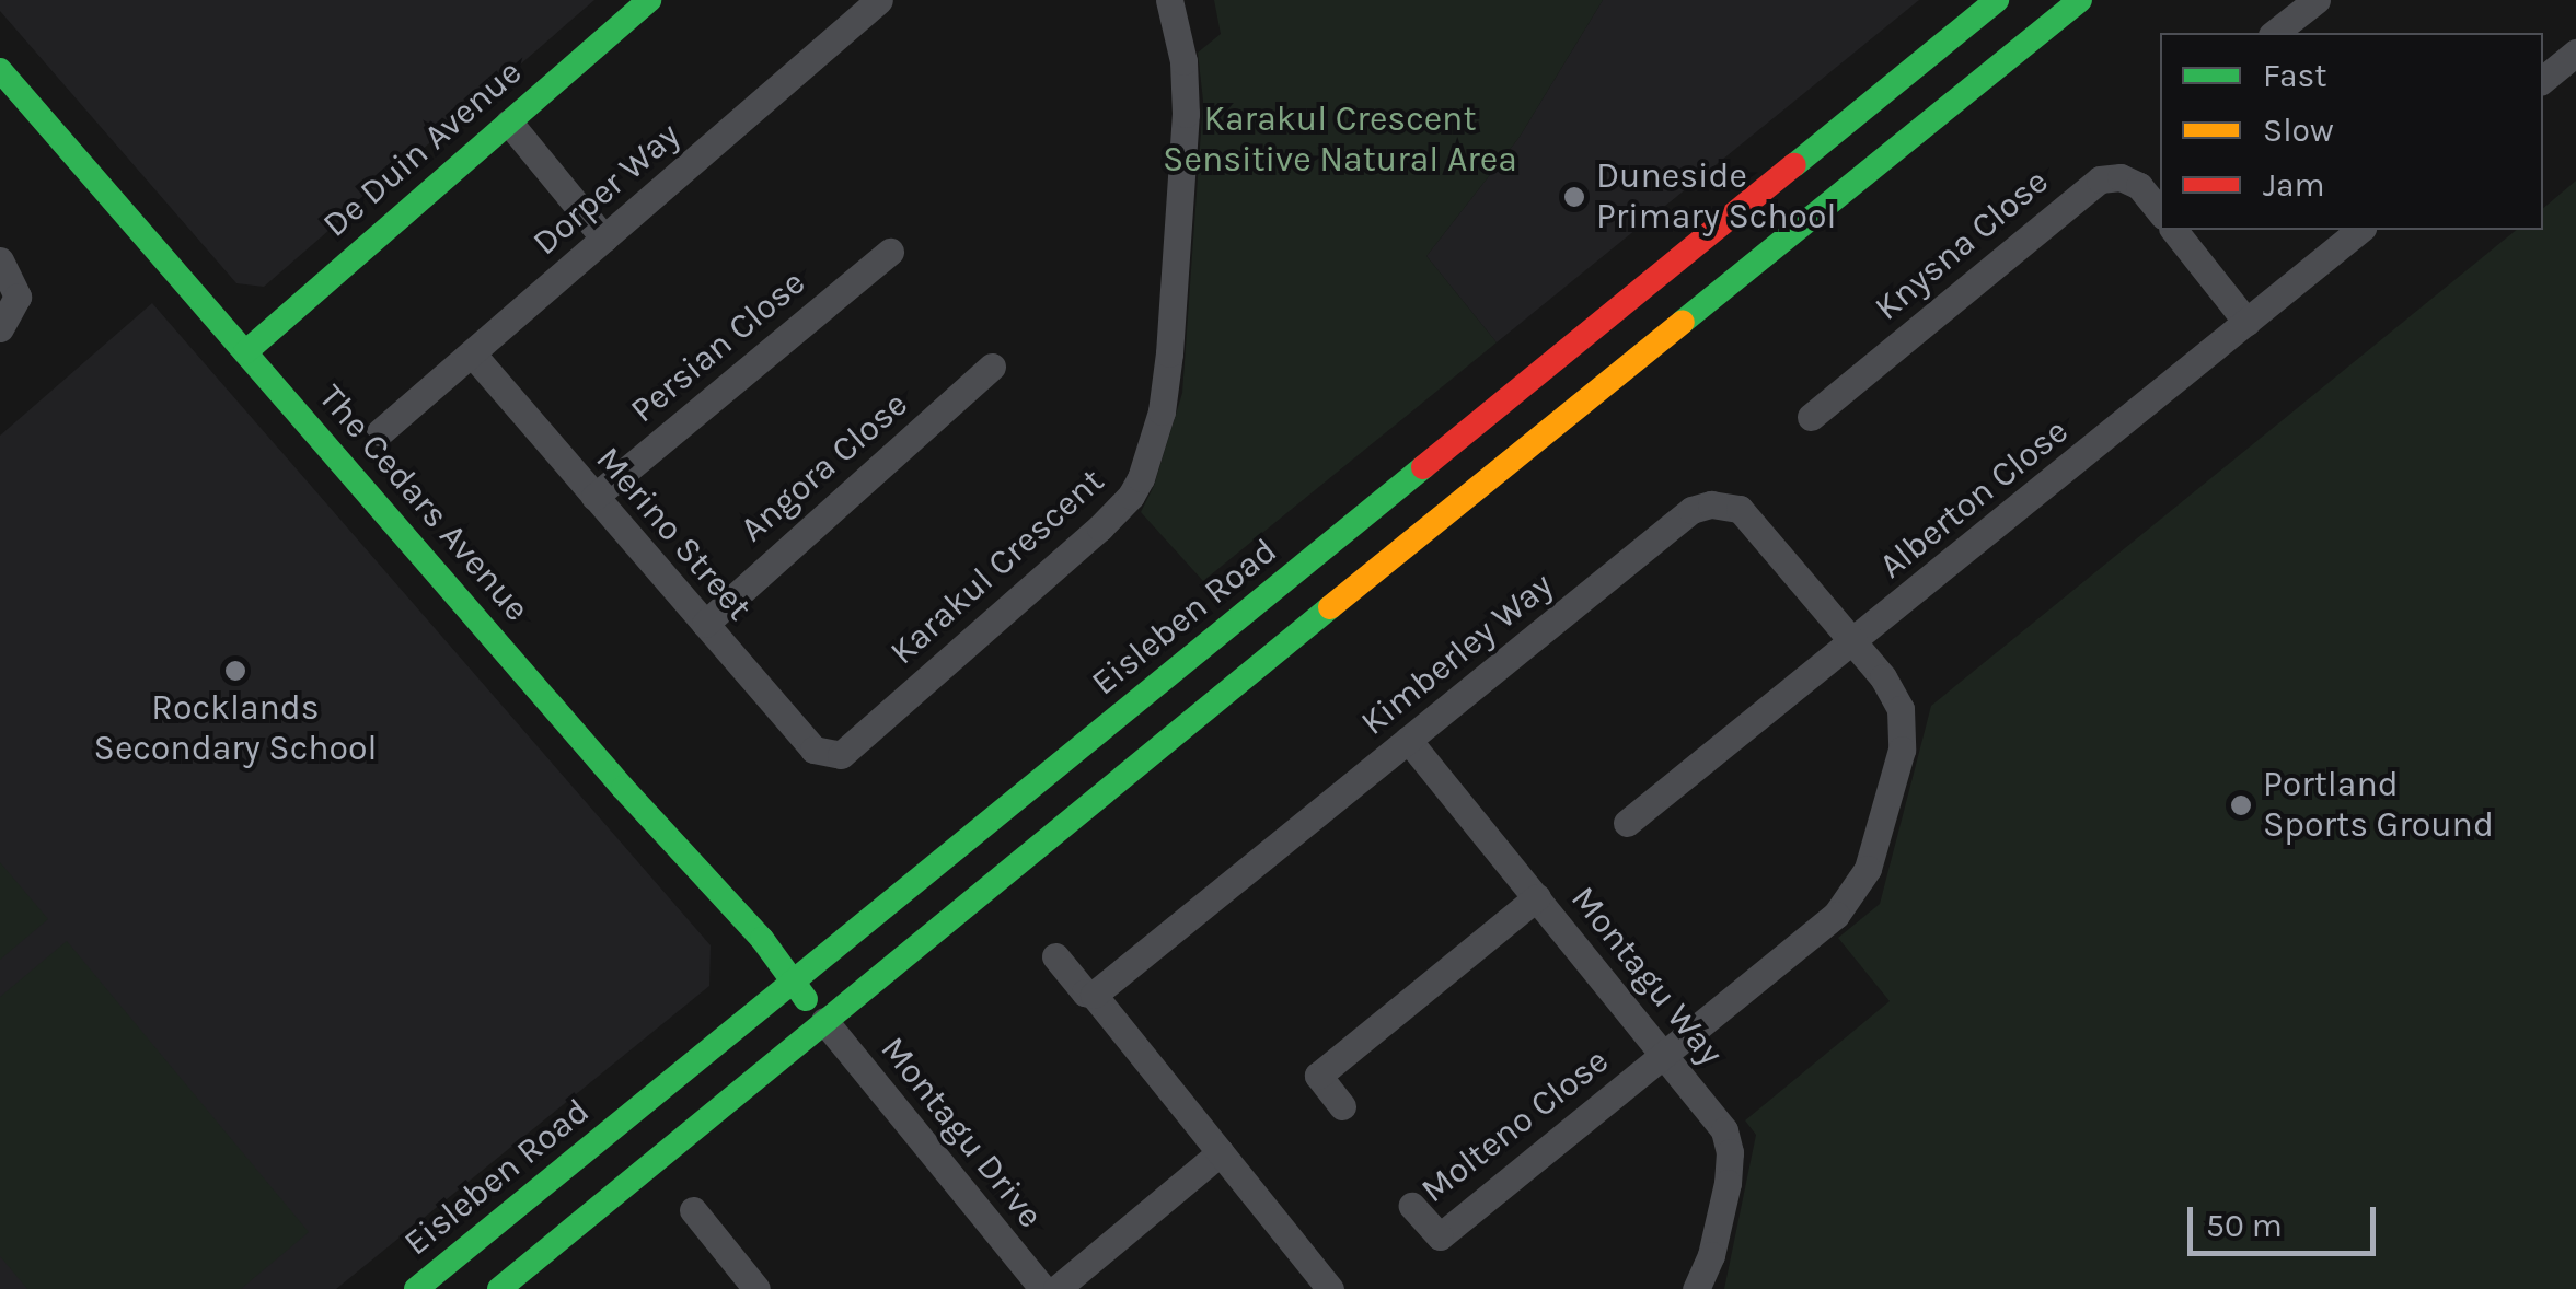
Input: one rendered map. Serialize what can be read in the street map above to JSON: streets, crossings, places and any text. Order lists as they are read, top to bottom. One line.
{"streets":{"main road":["De Duin Avenue","The Cedars Avenue","Eisleben Road"],"street":["Dorper Way","Knysna Close","Persian Close","Angora Close","Alberton Close","Merino Street","Karakul Crescent","Kimberley Way","Montagu Way","Molteno Close","Montagu Drive"]},"crossings":[["De Duin Avenue","The Cedars Avenue"],["Dorper Way","Merino Street"],["Persian Close","Merino Street"],["Angora Close","Merino Street"],["Alberton Close","Kimberley Way"],["The Cedars Avenue","Eisleben Road"],["The Cedars Avenue","Montagu Drive"],["Merino Street","Karakul Crescent"],["Kimberley Way","Montagu Way"],["Montagu Way","Molteno Close"]],"parks":["Karakul Crescent Sensitive Natural Area"],"places":["Duneside Primary School","Rocklands Secondary School","Portland Sports Ground"],"legend":["Fast","Slow","Jam"],"scale_bar":"50 m"}
